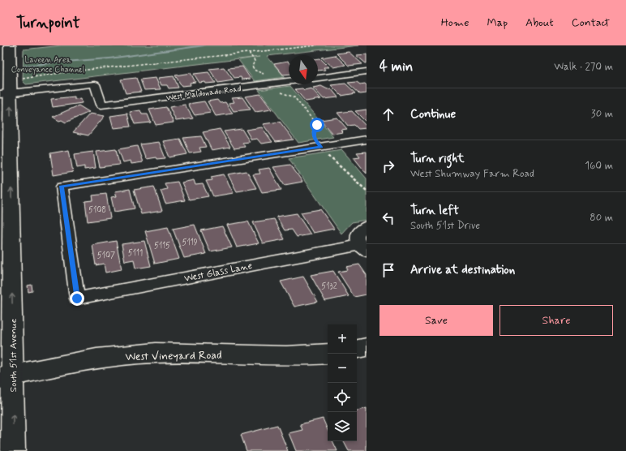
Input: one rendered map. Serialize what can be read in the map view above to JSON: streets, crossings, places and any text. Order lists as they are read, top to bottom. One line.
{"streets":{"main road":["South 51st Avenue","West Vineyard Road"],"street":["West Maldonado Road","West Glass Lane"]},"crossings":[["West Maldonado Road","South 51st Avenue"],["South 51st Avenue","West Vineyard Road"]],"one_way":["South 51st Avenue"],"parks":["Laveen Area Conveyance Channel"],"house_numbers":["5108","5119","5115","5111","5107","5132"],"north":"bottom","page":{"header":"Turnpoint","nav":["Home","Map","About","Contact"],"heading":["4 min","Walk · 270 m"],"list":[["Continue","30 m"],["Turn right","West Shumway Farm Road","160 m"],["Turn left","South 51st Drive","80 m"],"Arrive at destination"],"buttons":["Save","Share"],"map_buttons":["+","−"]}}
